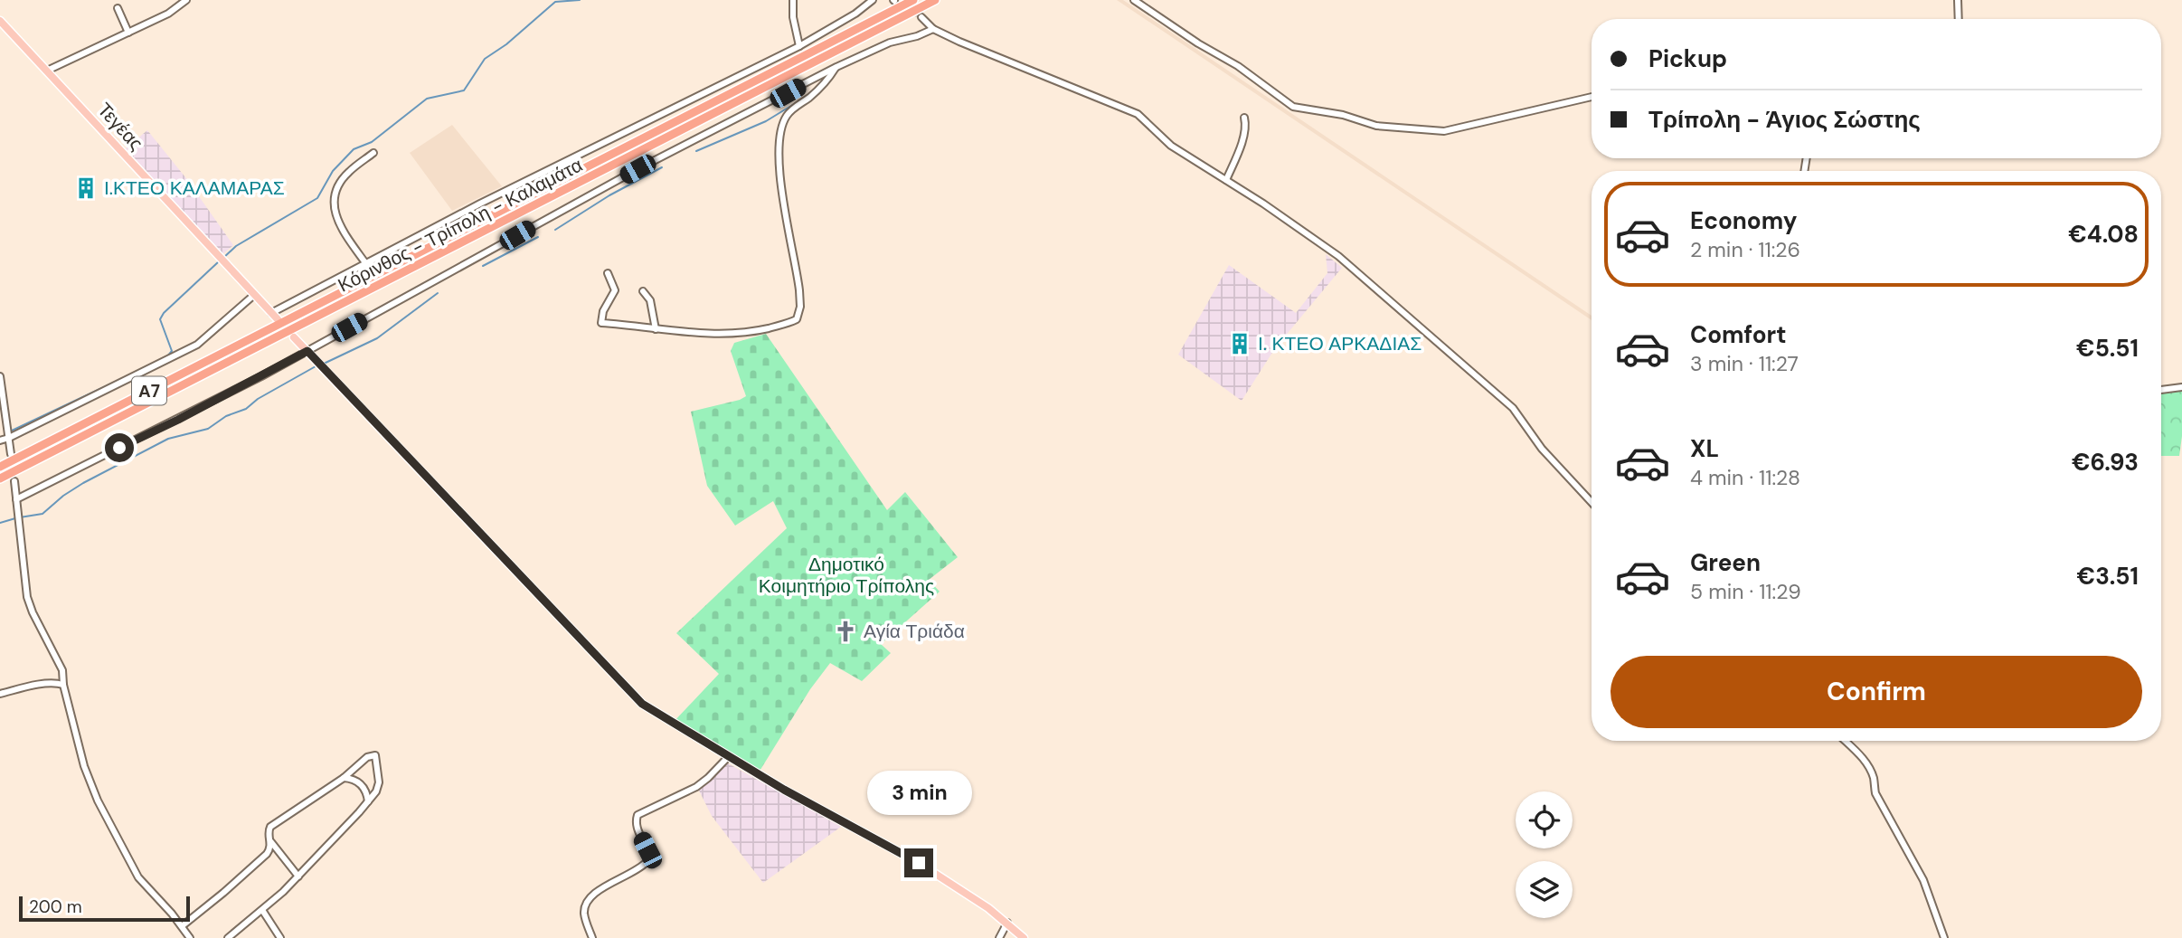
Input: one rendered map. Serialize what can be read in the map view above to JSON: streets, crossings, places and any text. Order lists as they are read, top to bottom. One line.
{"streets":{"highway":["Κόρινθος - Τρίπολη - Καλαμάτα","Α7"],"main road":["Τεγέας"]},"parks":["Δημοτικό Κοιμητήριο Τρίπολης"],"places":{"building":["Ι.ΚΤΕΟ ΚΑΛΑΜΑΡΑΣ","Ι. ΚΤΕΟ ΑΡΚΑΔΙΑΣ"],"church":["Αγία Τριάδα"]},"scale_bar":"200 m","page":{"banner":["Pickup","Τρίπολη - Άγιος Σώστης"],"list":[{"name":"Economy","note":"2 min · 11:26","value":"€4.08"},{"name":"Comfort","note":"3 min · 11:27","value":"€5.51"},{"name":"XL","note":"4 min · 11:28","value":"€6.93"},{"name":"Green","note":"5 min · 11:29","value":"€3.51"}],"buttons":"Confirm","bubble":"3 min","scale":"200 m"}}
